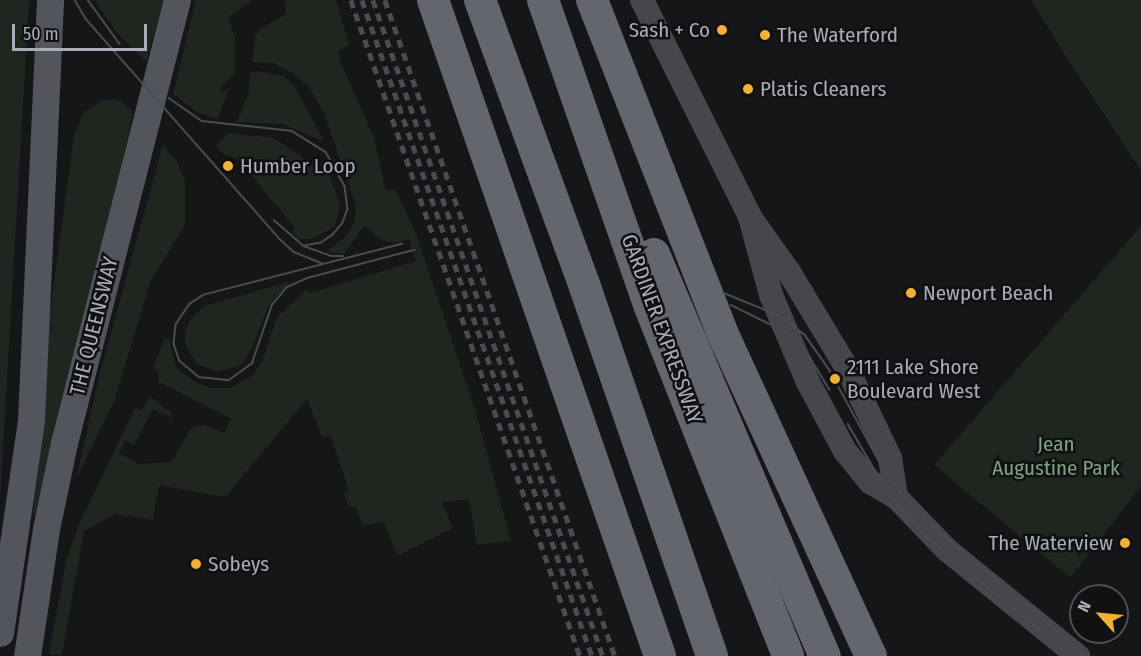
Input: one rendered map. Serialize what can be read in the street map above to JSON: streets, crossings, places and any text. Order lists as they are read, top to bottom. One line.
{"streets":{"highway":["GARDINER EXPRESSWAY"],"main road":["THE QUEENSWAY"]},"parks":["Jean Augustine Park"],"places":["Sash + Co","The Waterford","Platis Cleaners","Humber Loop","Newport Beach","2111 Lake Shore Boulevard West","The Waterview","Sobeys"],"scale_bar":"50 m","north":"top left"}
